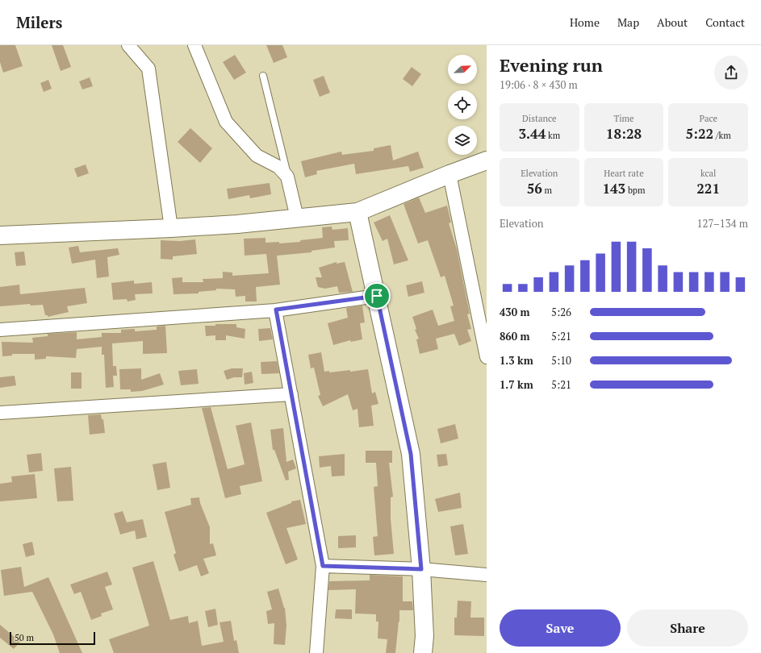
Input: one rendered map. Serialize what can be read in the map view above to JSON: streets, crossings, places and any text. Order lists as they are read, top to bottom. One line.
{"scale_bar":"50 m","north":"top right","page":{"header":"Milers","nav":["Home","Map","About","Contact"],"heading":["Evening run","19:06 · 8 × 430 m"],"stats":[["Distance","3.44 km"],["Time","18:28"],["Pace","5:22 /km"],["Elevation","56 m"],["Heart rate","143 bpm"],["kcal","221"]],"chart":["Elevation","127–134 m"],"list":[{"name":"430 m","note":"5:26"},{"name":"860 m","note":"5:21"},{"name":"1.3 km","note":"5:10"},{"name":"1.7 km","note":"5:21"}],"buttons":["Save","Share"],"scale":"50 m"}}
